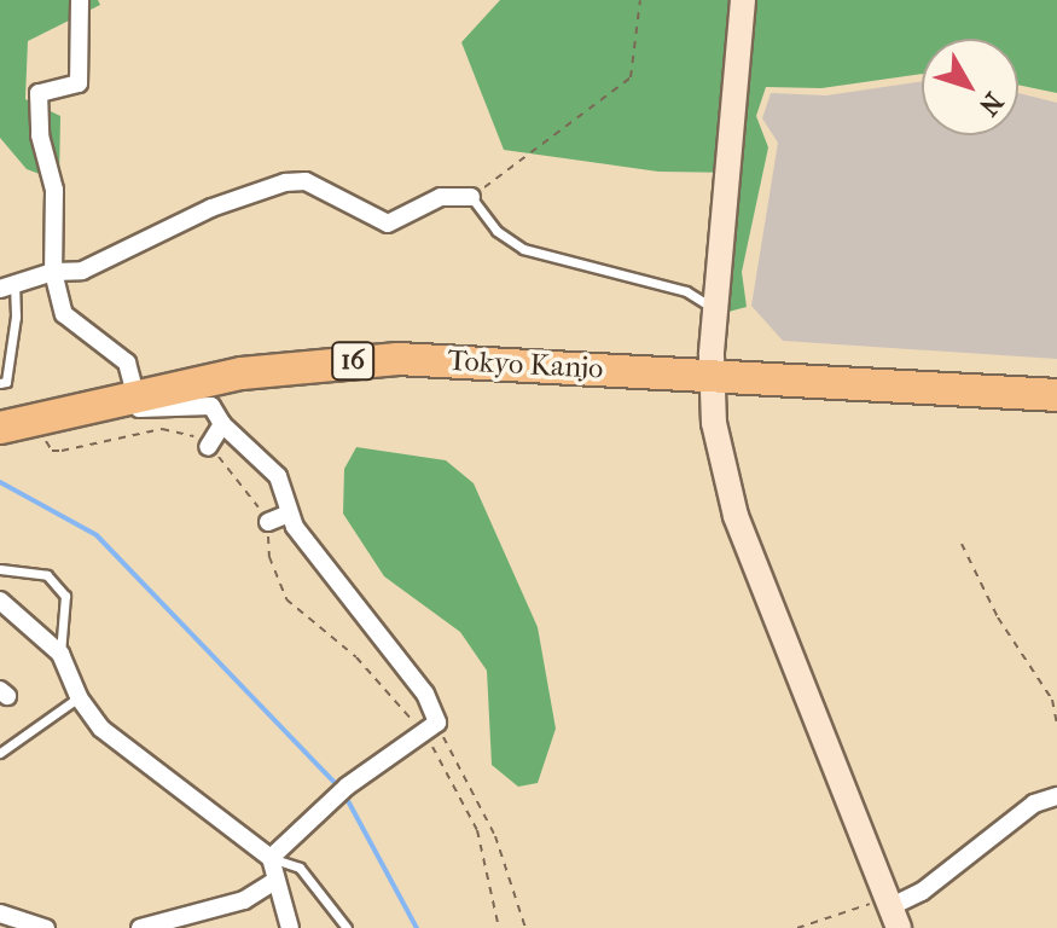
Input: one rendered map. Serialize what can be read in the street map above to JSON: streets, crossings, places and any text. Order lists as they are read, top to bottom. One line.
{"streets":{"highway":["16","Tokyo Kanjo"]},"north":"bottom right"}
